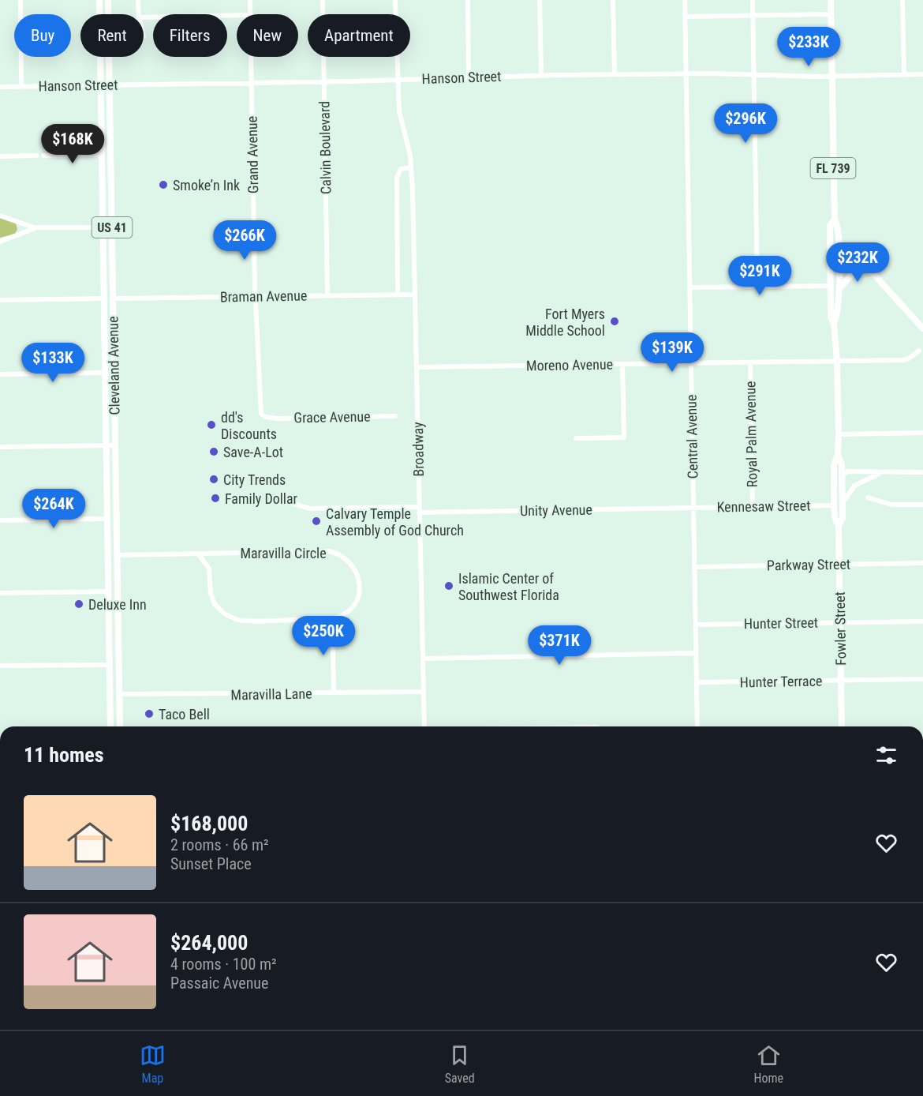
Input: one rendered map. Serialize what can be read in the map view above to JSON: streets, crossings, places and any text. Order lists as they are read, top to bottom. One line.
{"streets":{"main road":["FL 739","US 41","Cleveland Avenue","Fowler Street"],"street":["Hanson Street","Calvin Boulevard","Grand Avenue","Braman Avenue","Moreno Avenue","Grace Avenue","Royal Palm Avenue","Central Avenue","Broadway","Kennesaw Street","Unity Avenue","Maravilla Circle","Parkway Street","Hunter Street","Hunter Terrace","Maravilla Lane"]},"crossings":[["Hanson Street","Calvin Boulevard"],["Hanson Street","Grand Avenue"],["Hanson Street","Cleveland Avenue"],["Hanson Street","Central Avenue"],["Hanson Street","Broadway"],["Hanson Street","Fowler Street"],["Calvin Boulevard","Braman Avenue"],["Grand Avenue","Braman Avenue"],["Grand Avenue","Grace Avenue"],["Braman Avenue","Cleveland Avenue"],["Braman Avenue","Broadway"],["Moreno Avenue","Royal Palm Avenue"],["Moreno Avenue","Central Avenue"],["Moreno Avenue","Broadway"],["Moreno Avenue","Fowler Street"],["Cleveland Avenue","Maravilla Circle"],["Cleveland Avenue","Maravilla Lane"],["Royal Palm Avenue","Kennesaw Street"],["Central Avenue","Kennesaw Street"],["Central Avenue","Unity Avenue"],["Central Avenue","Parkway Street"],["Central Avenue","Hunter Street"],["Central Avenue","Hunter Terrace"],["Broadway","Unity Avenue"],["Broadway","Maravilla Lane"],["Kennesaw Street","Unity Avenue"],["Kennesaw Street","Fowler Street"],["Parkway Street","Fowler Street"],["Hunter Street","Fowler Street"],["Fowler Street","Hunter Terrace"]],"places":["Smoke’n Ink","Fort Myers Middle School","dd's Discounts","Save-A-Lot","City Trends","Family Dollar","Calvary Temple Assembly of God Church","Islamic Center of Southwest Florida","Deluxe Inn","Taco Bell"],"page":{"chip":["Buy","Rent","Filters","New","Apartment"],"price":["$233K","$296K","$168K","$266K","$232K","$291K","$139K","$133K","$264K","$250K","$371K"],"heading":"11 homes","list":[{"name":"$168,000","note":"2 rooms · 66 m² · Sunset Place"},{"name":"$264,000","note":"4 rooms · 100 m² · Passaic Avenue"}],"tabs":["Map","Saved","Home"]}}
